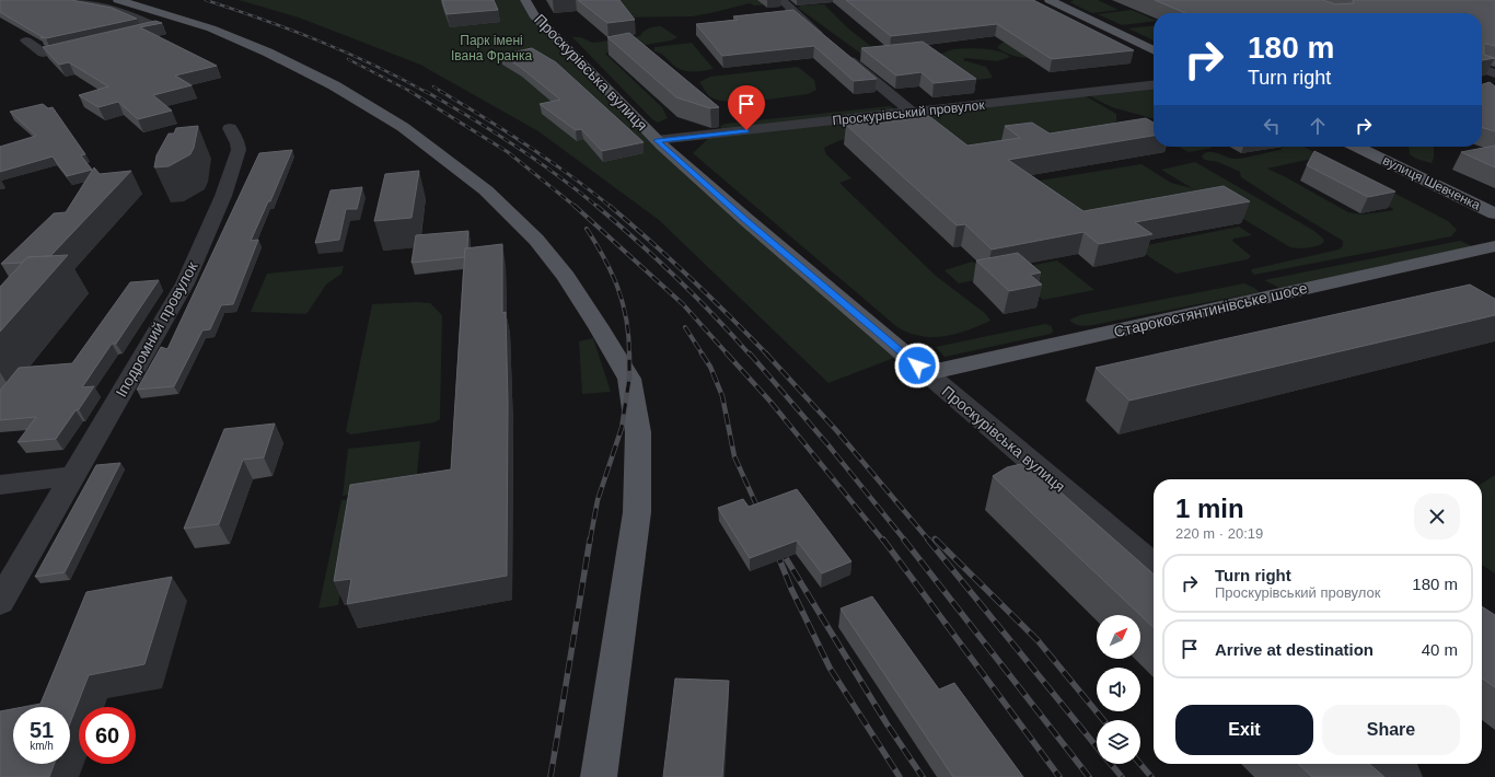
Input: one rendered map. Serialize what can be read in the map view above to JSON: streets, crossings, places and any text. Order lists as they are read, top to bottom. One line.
{"streets":{"main road":["Проскурівська вулиця","вулиця Шевченка","Старокостянтинівське шосе"],"street":["Проскурівський провулок","Іподромний провулок"]},"crossings":[["Проскурівська вулиця","Проскурівський провулок"],["Проскурівська вулиця","Старокостянтинівське шосе"]],"parks":["Парк імені Івана Франка"],"north":"top right","page":{"turn":["180 m","Turn right"],"heading":["1 min","220 m · 20:19"],"list":[{"name":"Turn right","note":"Проскурівський провулок","value":"180 m"},{"name":"Arrive at destination","value":"40 m"}],"buttons":["Exit","Share"],"speed":"51 km/h","limit":"60"}}
